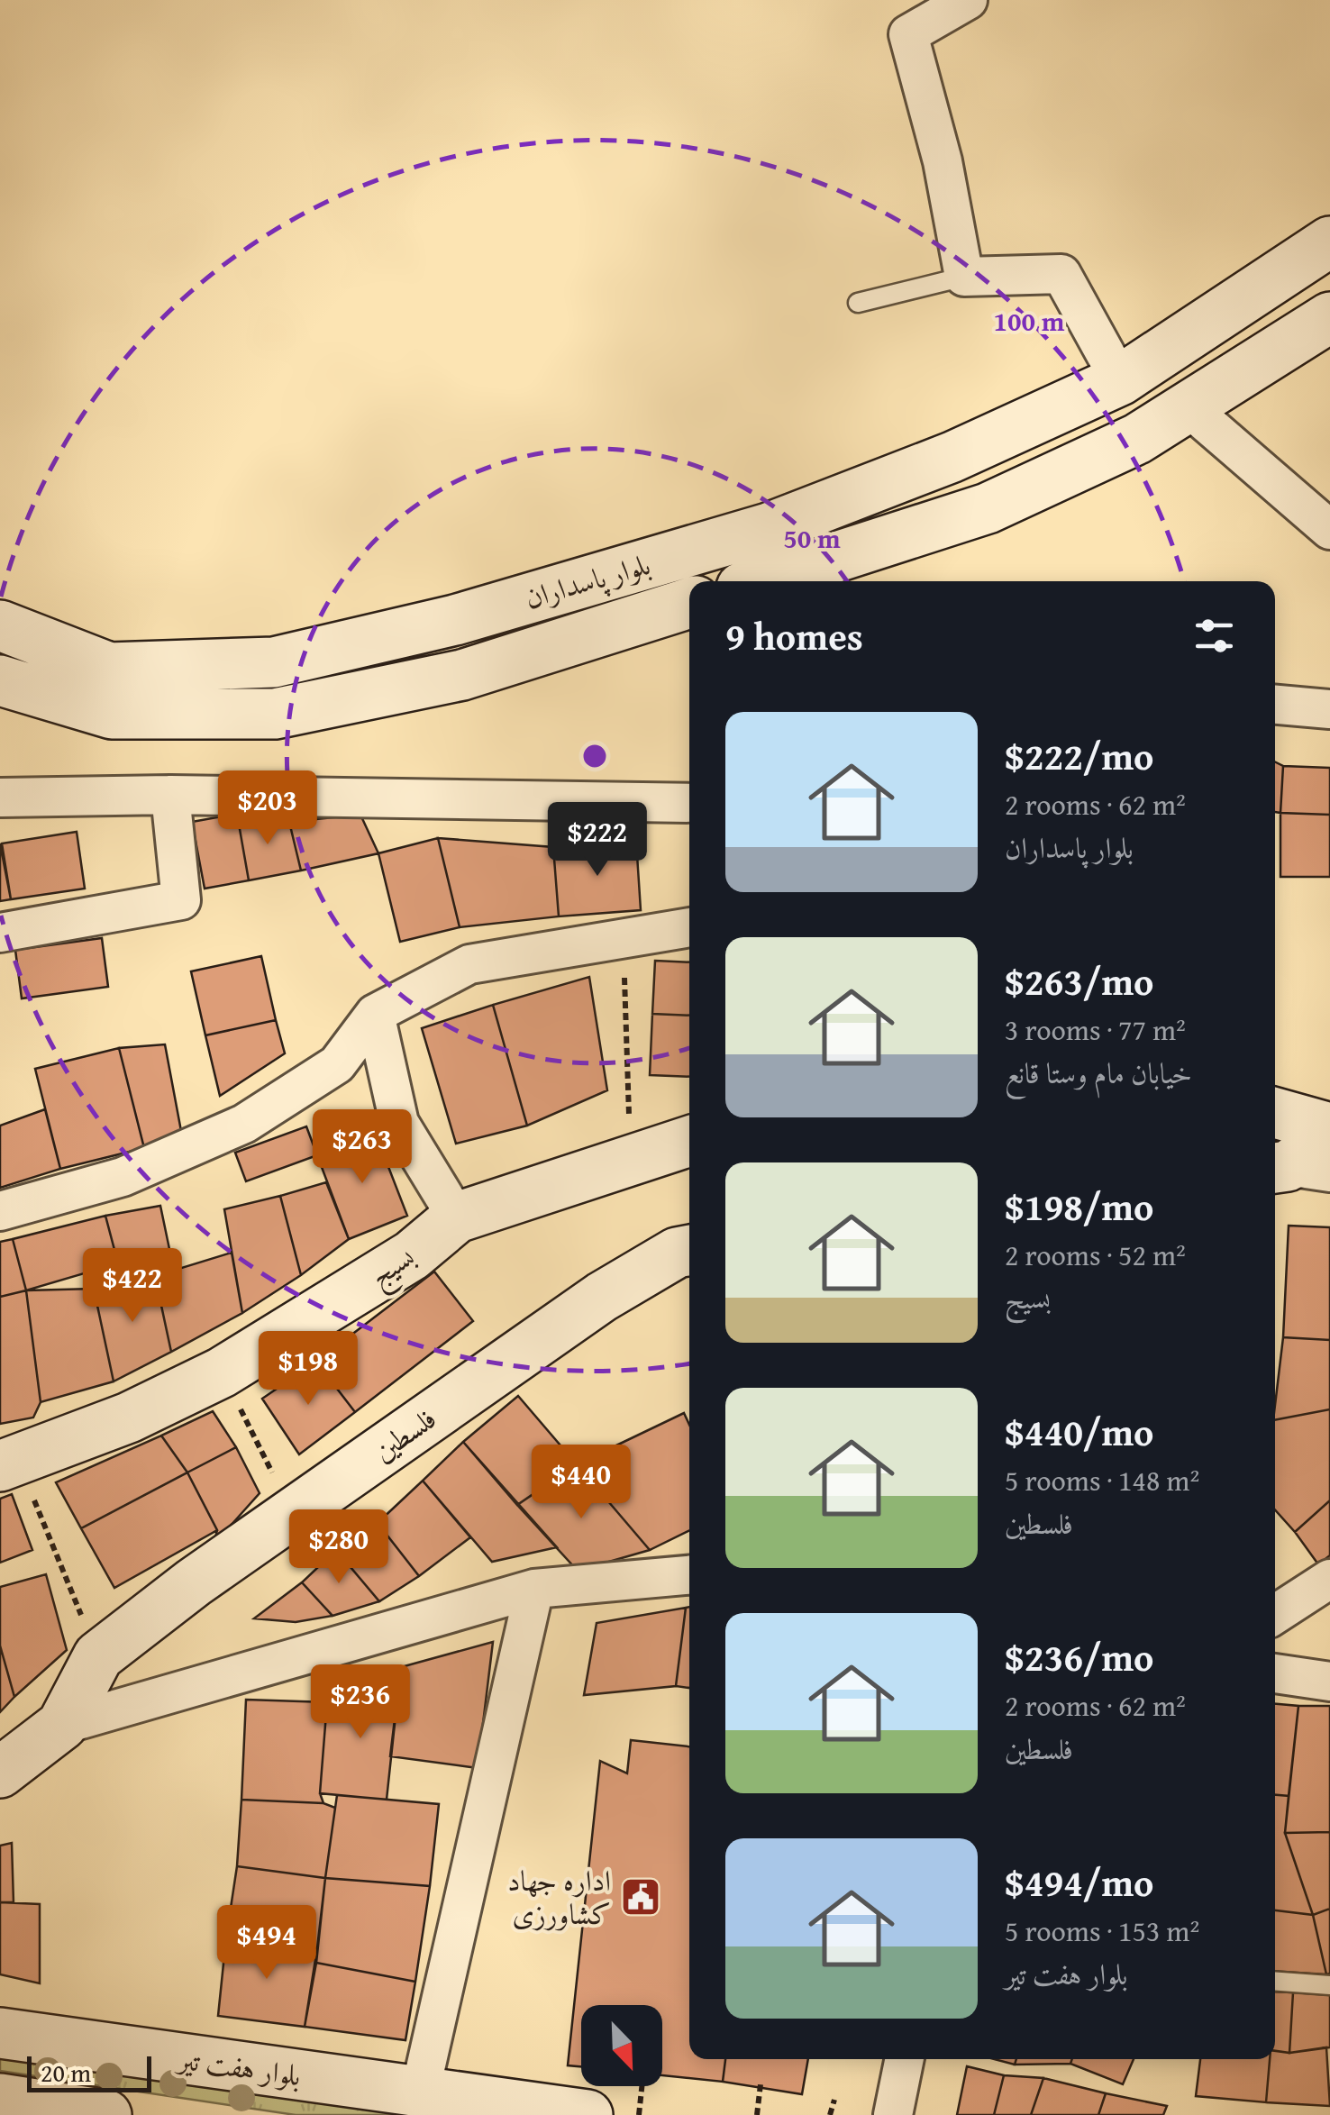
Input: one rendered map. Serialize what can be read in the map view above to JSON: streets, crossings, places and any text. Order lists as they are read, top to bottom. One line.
{"streets":{"main road":["بلوار پاسداران","بسیج","فلسطین","بلوار هفت تیر"]},"places":{"public building":["اداره جهاد کشاورزی"]},"scale_bar":"20 m","north":"bottom right","page":{"heading":"9 homes","list":[{"name":"$222/mo","note":"2 rooms · 62 m² · بلوار پاسداران"},{"name":"$263/mo","note":"3 rooms · 77 m² · خیابان مام وستا قانع"},{"name":"$198/mo","note":"2 rooms · 52 m² · بسیج"},{"name":"$440/mo","note":"5 rooms · 148 m² · فلسطین"},{"name":"$236/mo","note":"2 rooms · 62 m² · فلسطین"},{"name":"$494/mo","note":"5 rooms · 153 m² · بلوار هفت تیر"}],"price":["$203","$222","$263","$422","$198","$440","$280","$236","$494"],"scale":"20 m"},"rings":["100 m","50 m"]}
